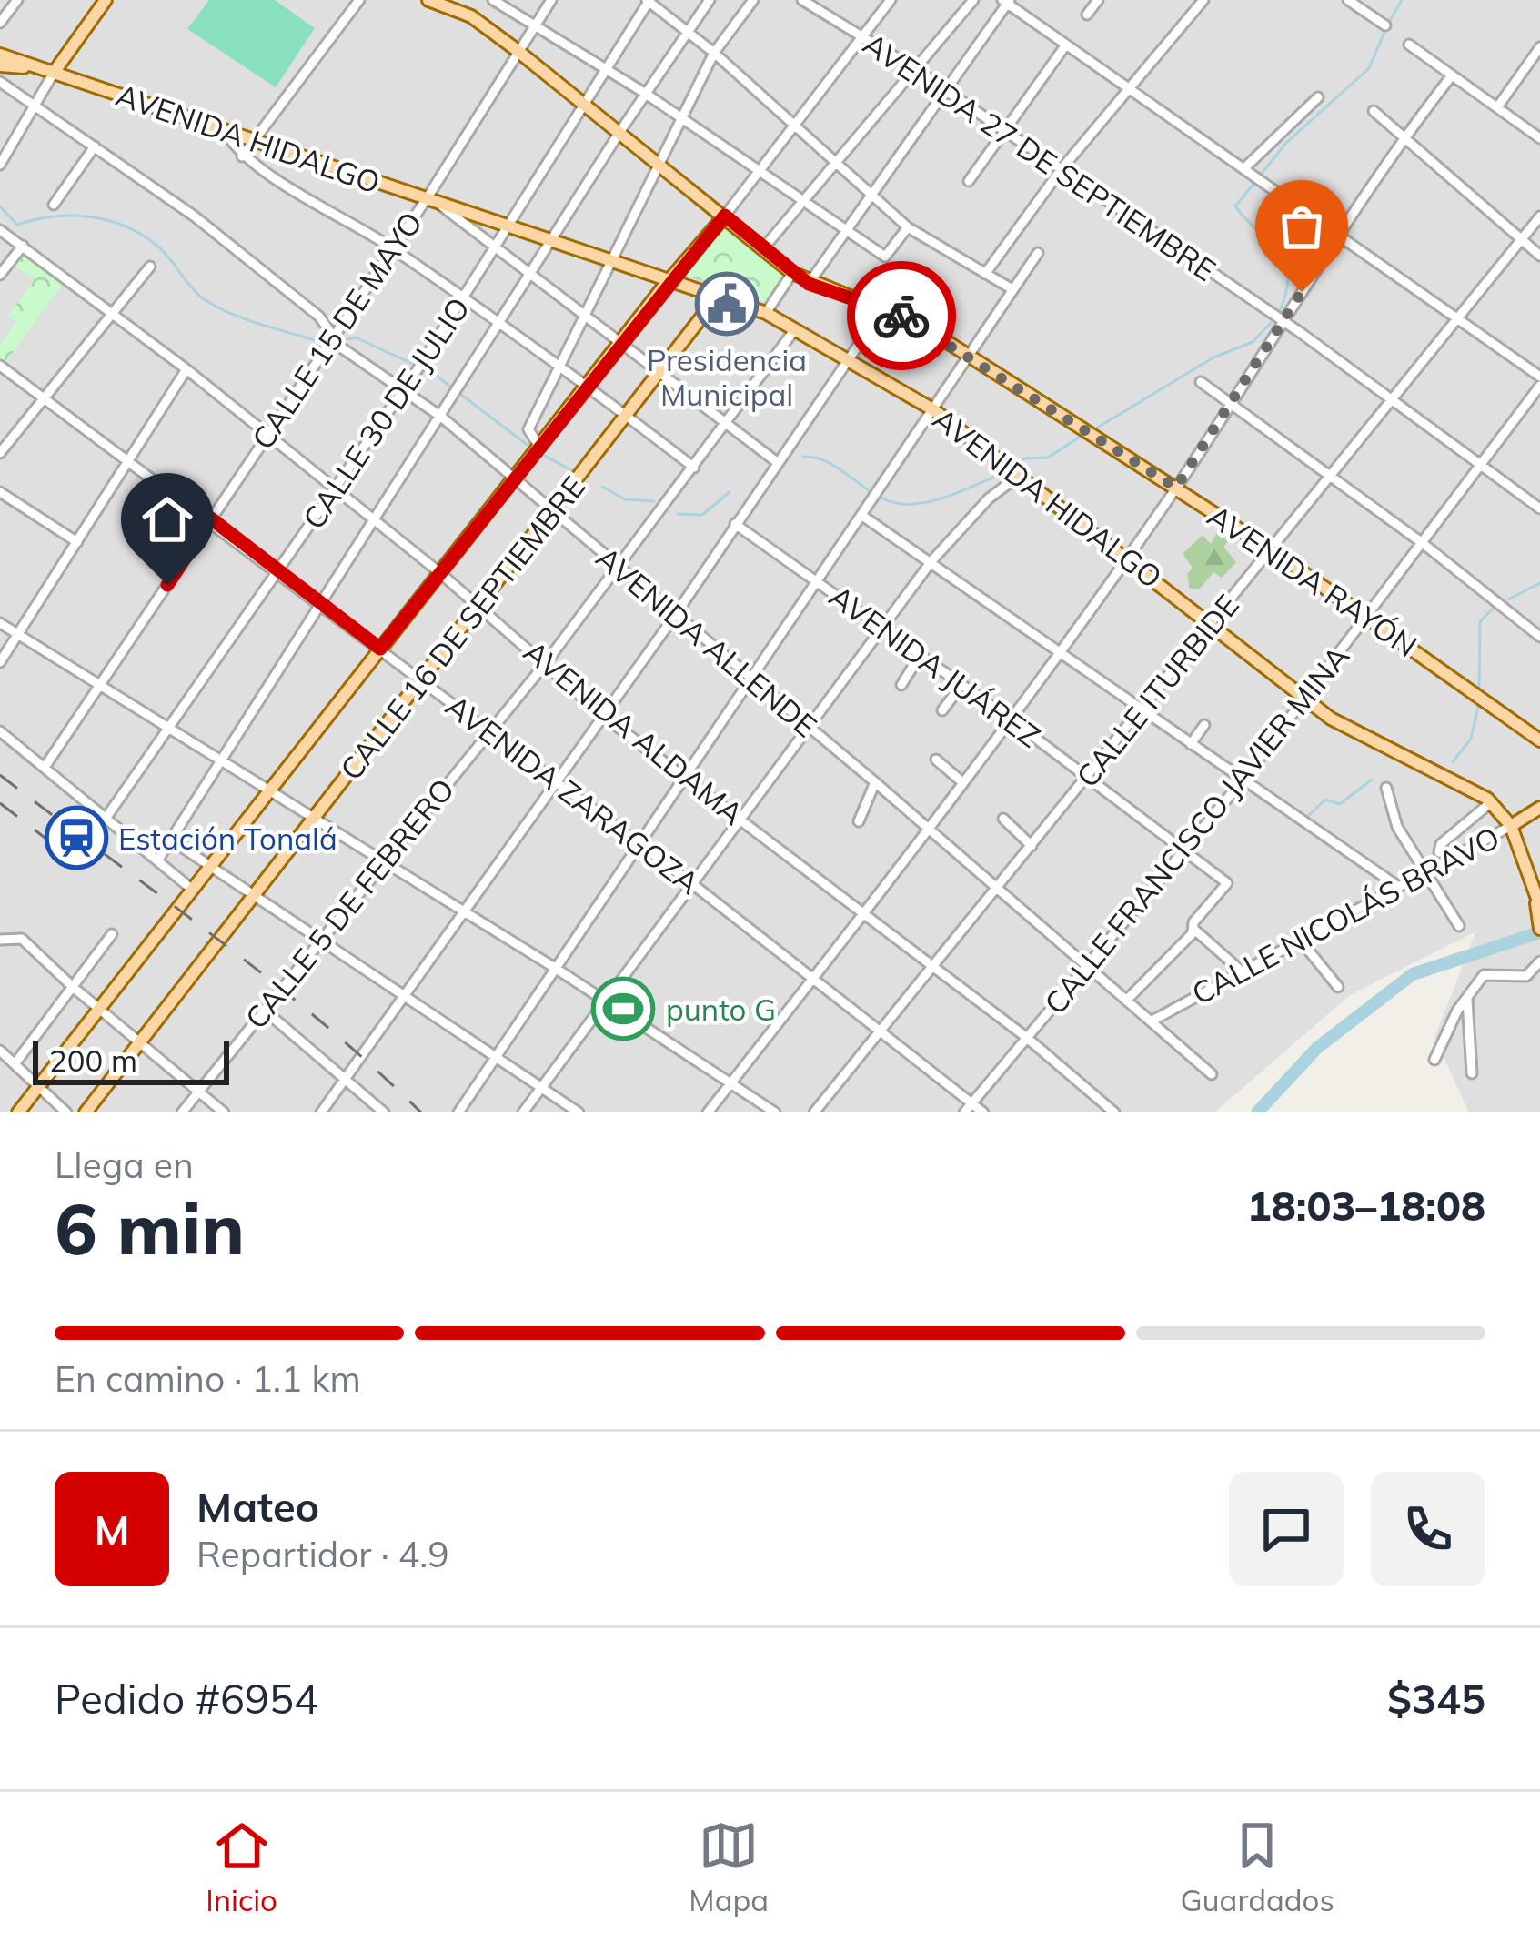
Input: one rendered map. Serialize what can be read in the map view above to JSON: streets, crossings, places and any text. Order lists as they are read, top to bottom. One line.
{"streets":{"main road":["AVENIDA HIDALGO","AVENIDA RAYÓN","CALLE 16 DE SEPTIEMBRE","CALLE NICOLÁS BRAVO"],"street":["AVENIDA 27 DE SEPTIEMBRE","CALLE 15 DE MAYO","CALLE 30 DE JULIO","AVENIDA ALLENDE","AVENIDA JUÁREZ","CALLE ITURBIDE","AVENIDA ALDAMA","AVENIDA ZARAGOZA","CALLE FRANCISCO JAVIER MINA","CALLE 5 DE FEBRERO"]},"crossings":[["AVENIDA HIDALGO","CALLE 15 DE MAYO"],["AVENIDA HIDALGO","CALLE 30 DE JULIO"],["AVENIDA HIDALGO","CALLE 16 DE SEPTIEMBRE"],["AVENIDA HIDALGO","CALLE ITURBIDE"],["AVENIDA HIDALGO","CALLE FRANCISCO JAVIER MINA"],["AVENIDA HIDALGO","CALLE 5 DE FEBRERO"],["AVENIDA HIDALGO","CALLE NICOLÁS BRAVO"],["AVENIDA 27 DE SEPTIEMBRE","CALLE ITURBIDE"],["AVENIDA 27 DE SEPTIEMBRE","CALLE FRANCISCO JAVIER MINA"],["CALLE 15 DE MAYO","AVENIDA RAYÓN"],["CALLE 15 DE MAYO","AVENIDA ALLENDE"],["CALLE 15 DE MAYO","AVENIDA ALDAMA"],["CALLE 15 DE MAYO","AVENIDA ZARAGOZA"],["CALLE 30 DE JULIO","AVENIDA RAYÓN"],["CALLE 30 DE JULIO","AVENIDA ALLENDE"],["CALLE 30 DE JULIO","AVENIDA ALDAMA"],["CALLE 30 DE JULIO","AVENIDA ZARAGOZA"],["AVENIDA RAYÓN","CALLE ITURBIDE"],["AVENIDA RAYÓN","CALLE FRANCISCO JAVIER MINA"],["CALLE 16 DE SEPTIEMBRE","AVENIDA ALLENDE"],["CALLE 16 DE SEPTIEMBRE","AVENIDA ALDAMA"],["CALLE 16 DE SEPTIEMBRE","AVENIDA ZARAGOZA"],["AVENIDA ALLENDE","CALLE ITURBIDE"],["AVENIDA ALLENDE","CALLE FRANCISCO JAVIER MINA"],["AVENIDA ALLENDE","CALLE 5 DE FEBRERO"],["AVENIDA ALLENDE","CALLE NICOLÁS BRAVO"],["AVENIDA JUÁREZ","CALLE ITURBIDE"],["AVENIDA JUÁREZ","CALLE FRANCISCO JAVIER MINA"],["CALLE ITURBIDE","AVENIDA ALDAMA"],["CALLE ITURBIDE","AVENIDA ZARAGOZA"],["AVENIDA ALDAMA","CALLE FRANCISCO JAVIER MINA"],["AVENIDA ALDAMA","CALLE 5 DE FEBRERO"],["AVENIDA ZARAGOZA","CALLE FRANCISCO JAVIER MINA"],["AVENIDA ZARAGOZA","CALLE 5 DE FEBRERO"]],"places":{"public building":["Presidencia Municipal"],"station":["Estación Tonalá"],"sports":["punto G"]},"scale_bar":"200 m","page":{"scale":"200 m","heading":["6 min","Llega en","18:03–18:08"],"panel":["Mateo","Repartidor · 4.9","Pedido #6954","$345"],"bar":"En camino · 1.1 km","round":"M","tabs":["Inicio","Mapa","Guardados"]}}
